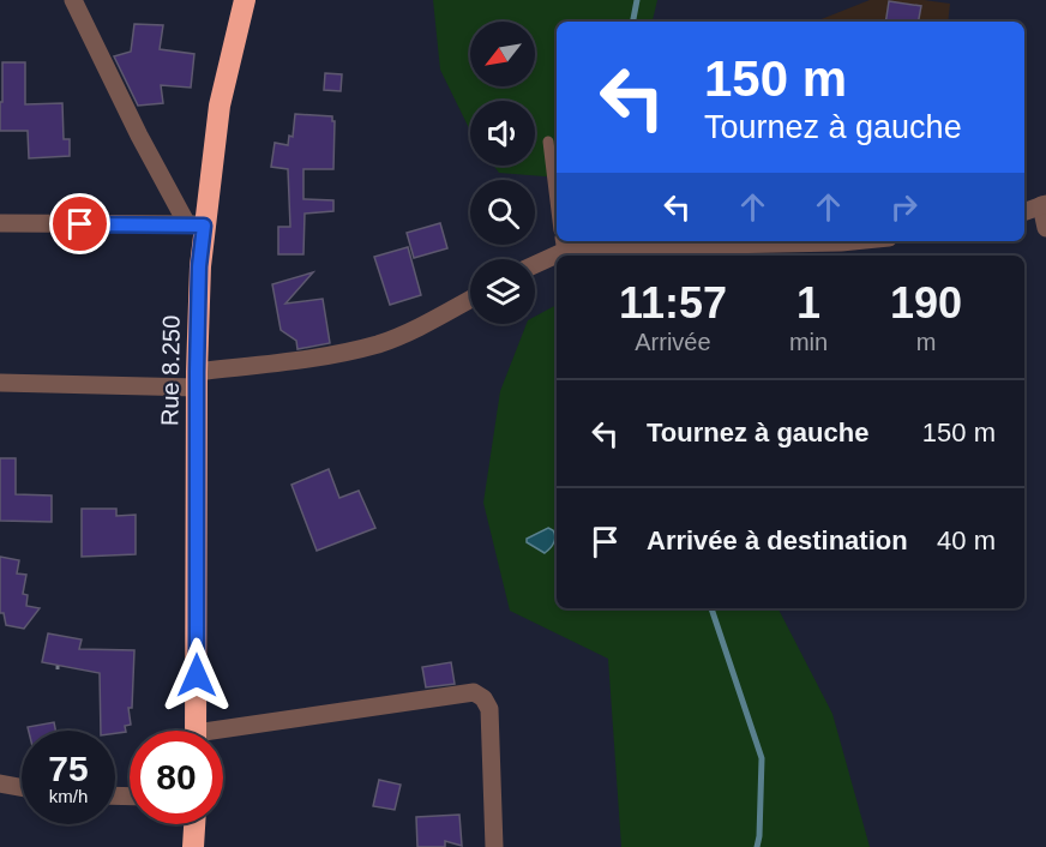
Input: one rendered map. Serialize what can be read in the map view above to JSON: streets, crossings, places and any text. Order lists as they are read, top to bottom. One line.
{"streets":{"highway":["Rue 8.250"]},"north":"bottom left","page":{"turn":["150 m","Tournez à gauche"],"eta":["11:57","Arrivée","1","min","190","m"],"list":[{"name":"Tournez à gauche","value":"150 m"},{"name":"Arrivée à destination","value":"40 m"}],"speed":"75 km/h","limit":"80"}}
